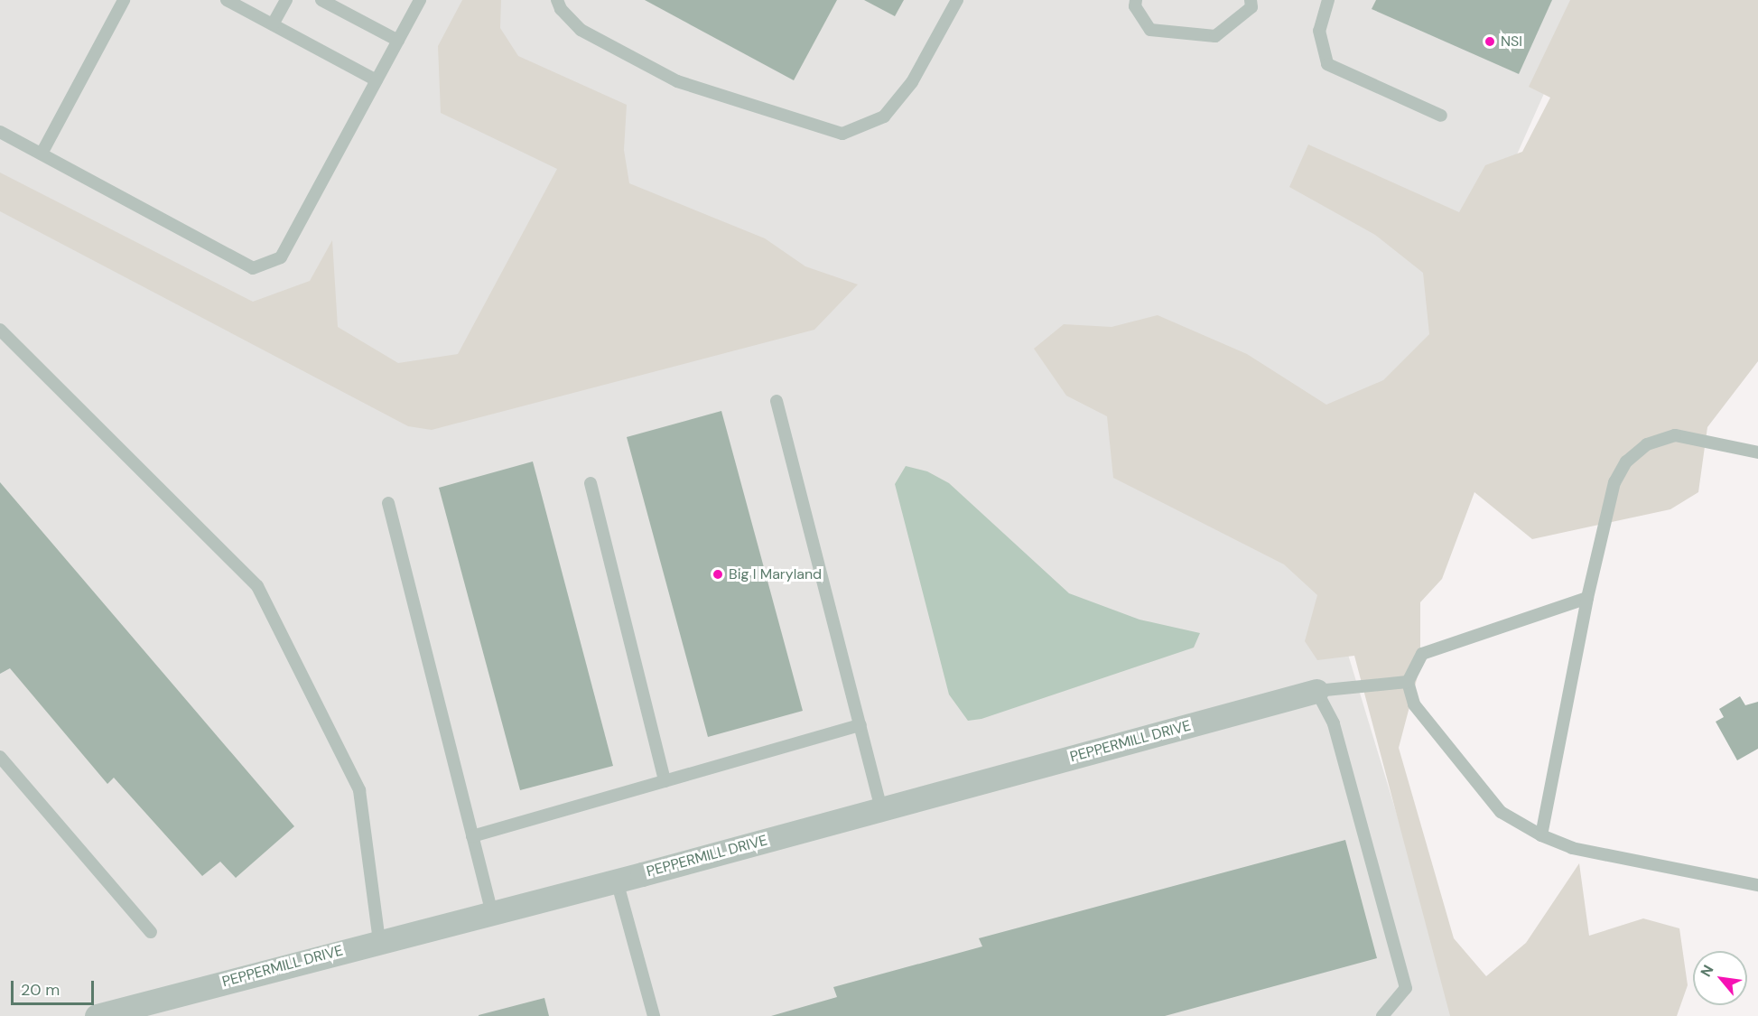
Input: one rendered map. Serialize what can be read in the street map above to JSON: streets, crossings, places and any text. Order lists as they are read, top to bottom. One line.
{"streets":{"street":["PEPPERMILL DRIVE"]},"places":["NSI","Big I Maryland"],"scale_bar":"20 m","north":"top left"}
